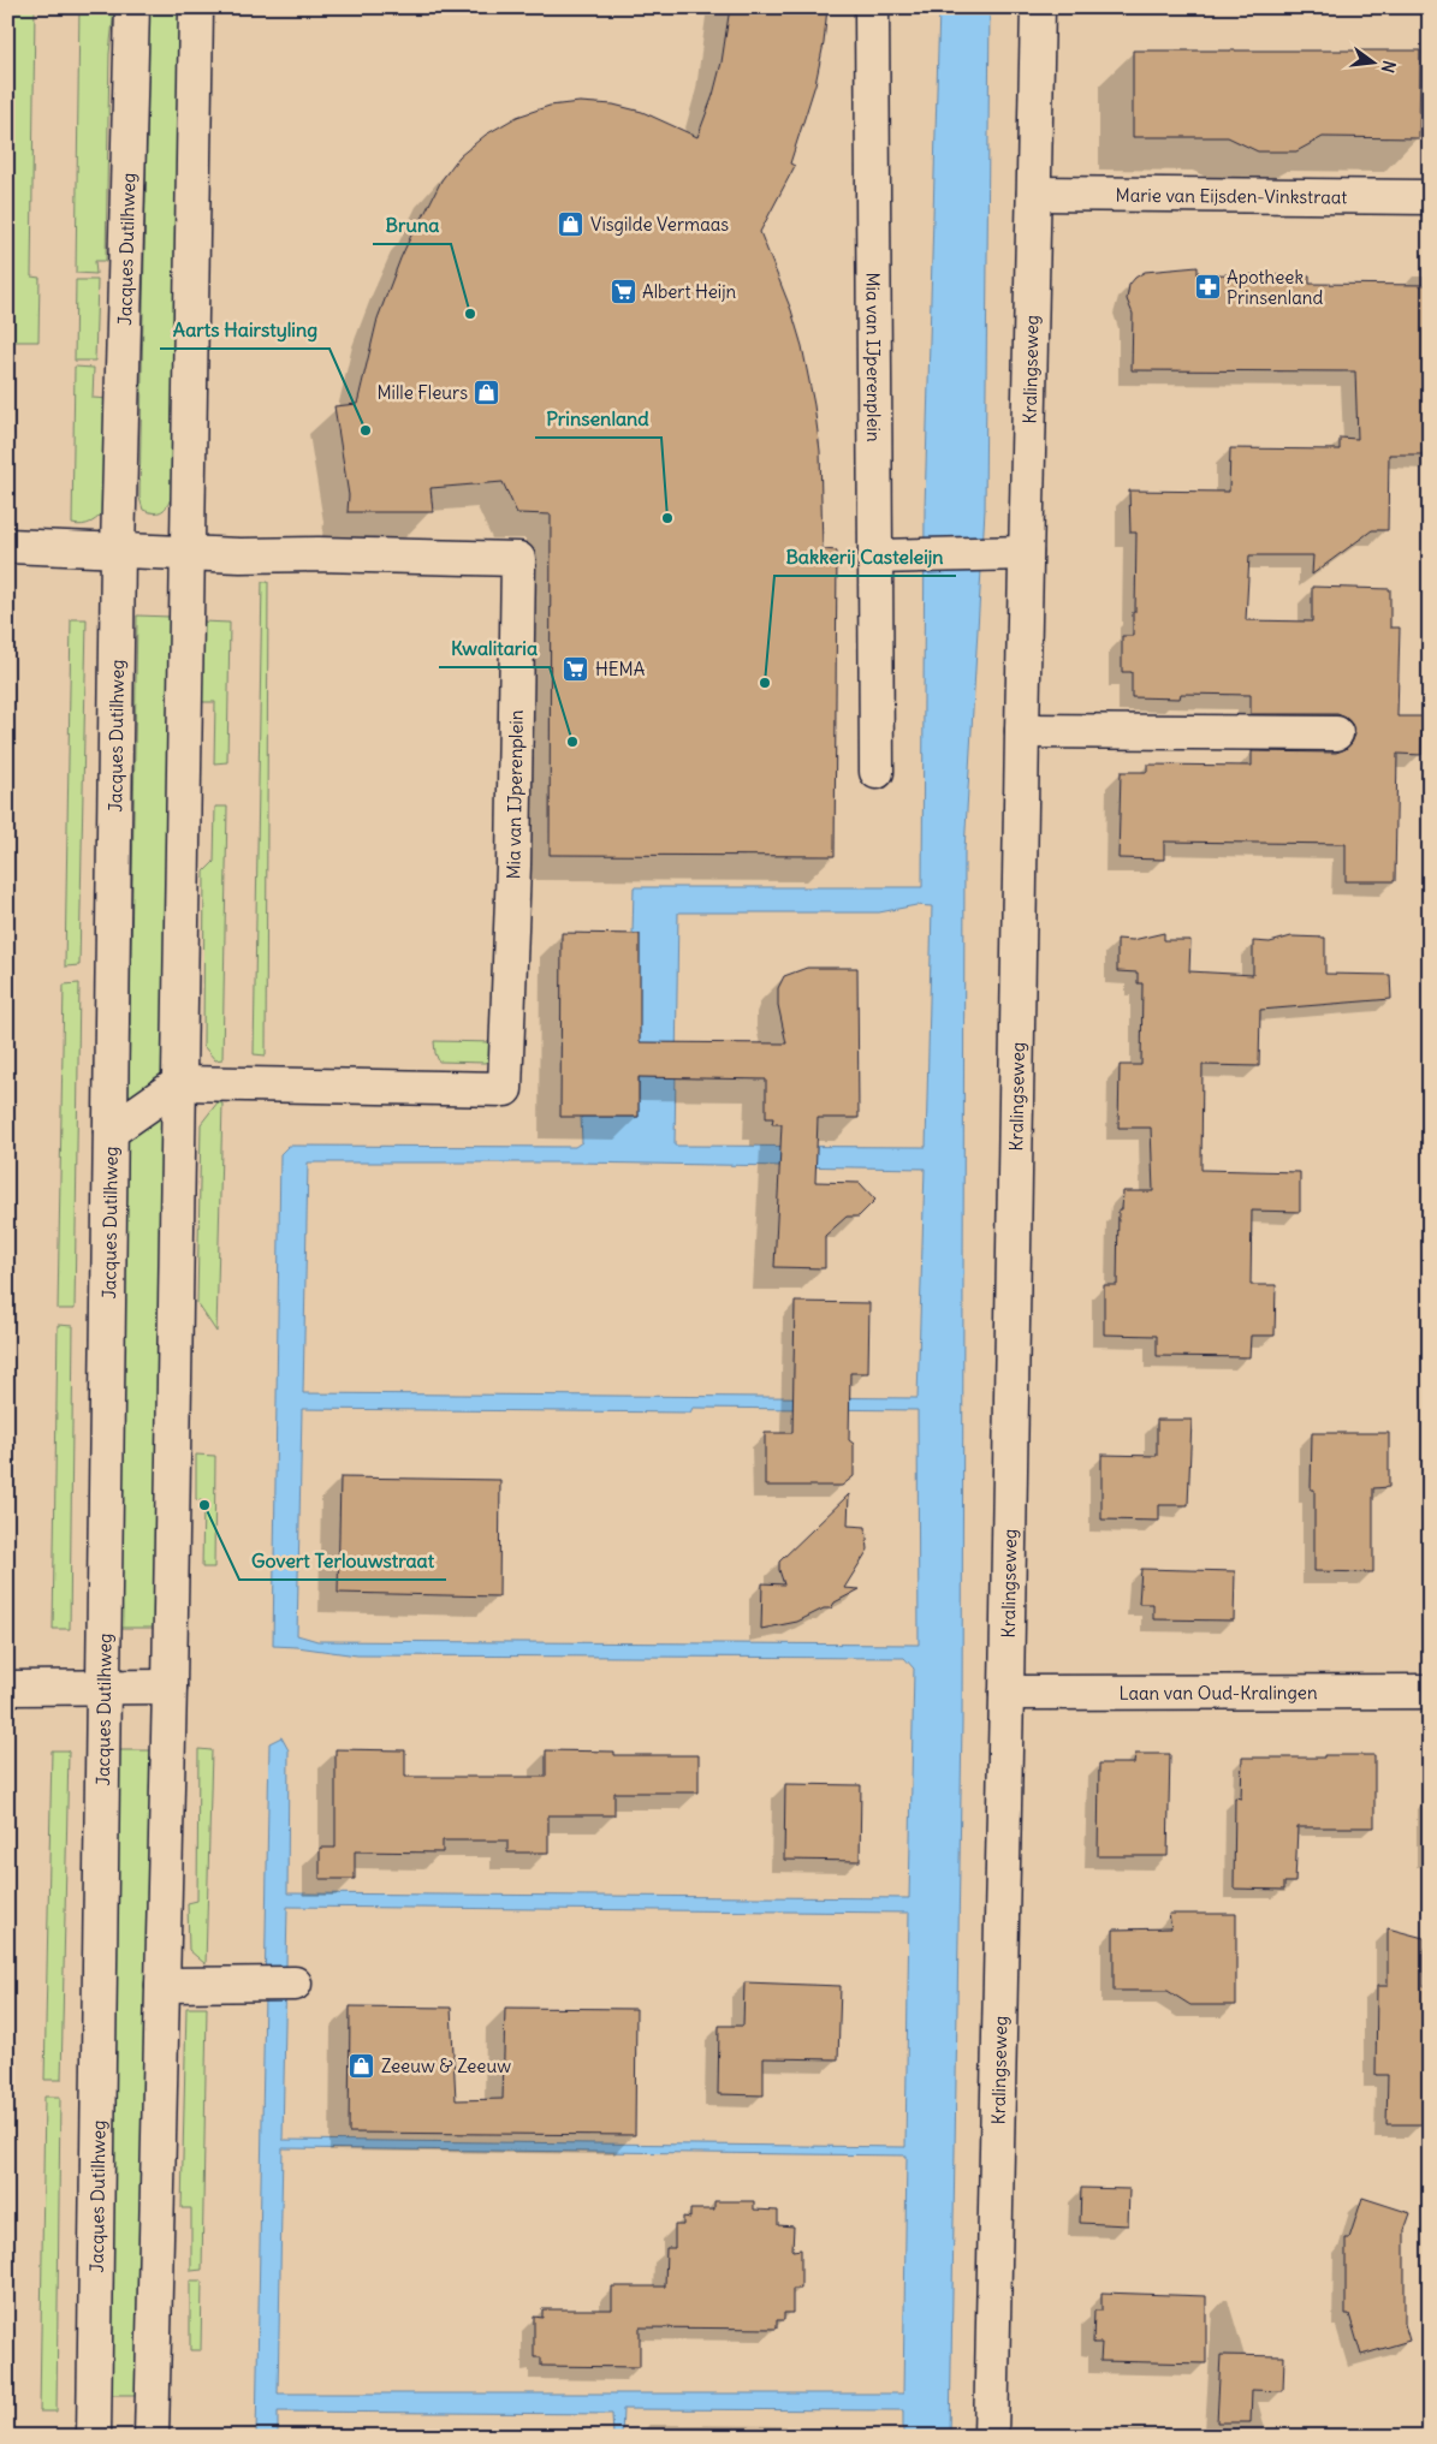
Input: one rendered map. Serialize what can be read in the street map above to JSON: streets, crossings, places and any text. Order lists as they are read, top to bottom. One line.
{"streets":{"main road":["Marie van Eijsden-Vinkstraat","Jacques Dutilhweg","Mia van IJperenplein","Kralingseweg","Laan van Oud-Kralingen"]},"crossings":[["Marie van Eijsden-Vinkstraat","Kralingseweg"],["Jacques Dutilhweg","Mia van IJperenplein"],["Kralingseweg","Laan van Oud-Kralingen"]],"places":{"shop":["Visgilde Vermaas","Mille Fleurs","Zeeuw & Zeeuw"],"pharmacy":["Apotheek Prinsenland"],"supermarket":["Albert Heijn","HEMA"],"other":["Bruna","Aarts Hairstyling","Prinsenland","Bakkerij Casteleijn","Kwalitaria","Govert Terlouwstraat"]},"north":"right"}
